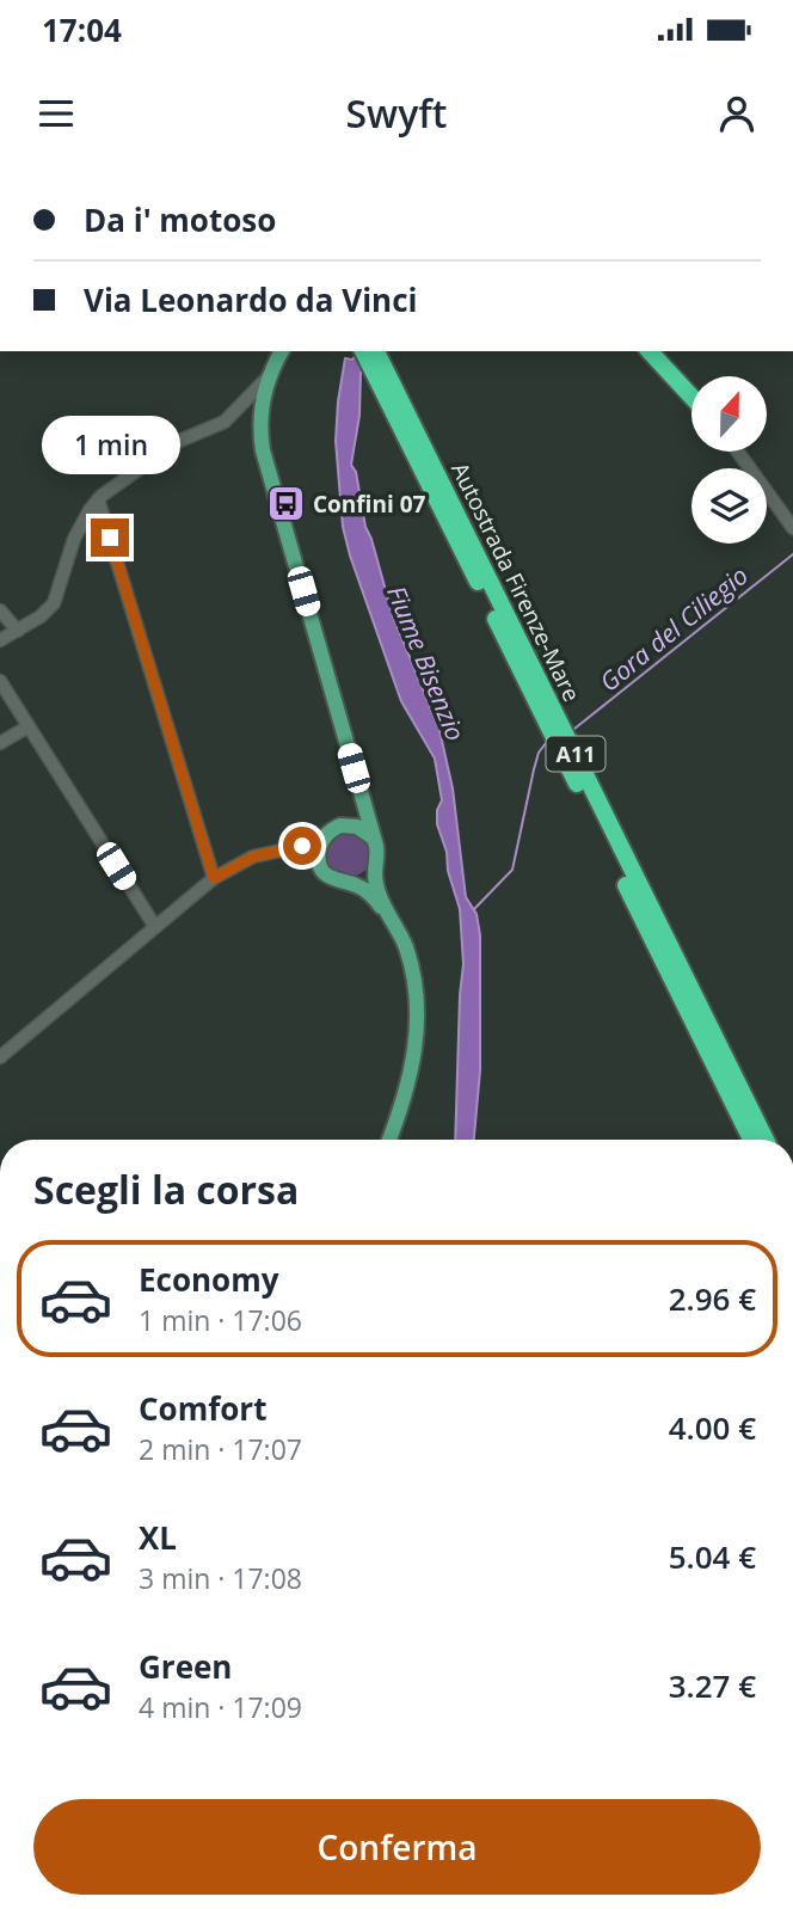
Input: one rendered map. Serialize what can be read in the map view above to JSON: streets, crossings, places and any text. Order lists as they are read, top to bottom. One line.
{"streets":{"highway":["Autostrada Firenze-Mare","A11"]},"water":["Gora del Ciliegio","Fiume Bisenzio"],"places":{"bus stop":["Confini 07"]},"north":"top","page":{"status":"17:04","header":"Swyft","banner":["Da i' motoso","Via Leonardo da Vinci"],"bubble":"1 min","heading":"Scegli la corsa","list":[{"name":"Economy","note":"1 min · 17:06","value":"2.96 €"},{"name":"Comfort","note":"2 min · 17:07","value":"4.00 €"},{"name":"XL","note":"3 min · 17:08","value":"5.04 €"},{"name":"Green","note":"4 min · 17:09","value":"3.27 €"}],"buttons":"Conferma"}}
